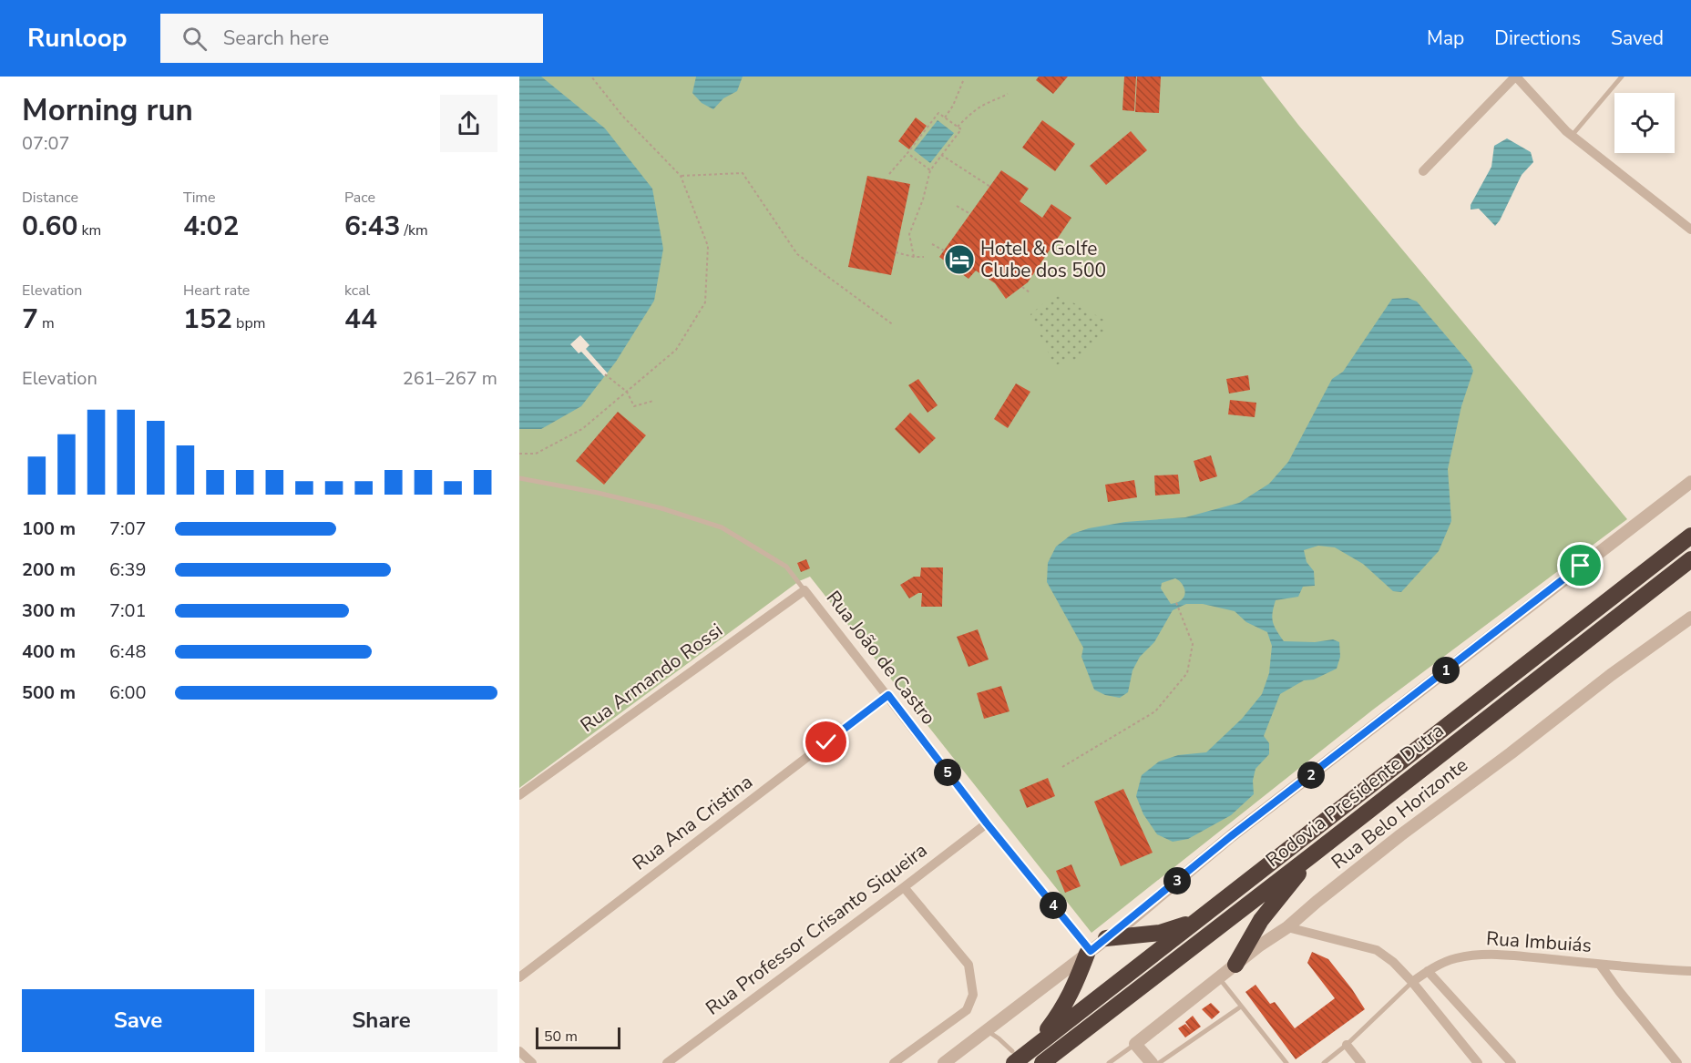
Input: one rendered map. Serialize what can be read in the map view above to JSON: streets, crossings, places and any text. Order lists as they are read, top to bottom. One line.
{"streets":{"highway":["Rodovia Presidente Dutra"],"street":["Rua João de Castro","Rua Armando Rossi","Rua Belo Horizonte","Rua Ana Cristina","Rua Professor Crisanto Siqueira","Rua Imbuiás"]},"crossings":[["Rua João de Castro","Rua Armando Rossi"],["Rua João de Castro","Rua Ana Cristina"],["Rua João de Castro","Rua Professor Crisanto Siqueira"]],"places":{"hotel":["Hotel & Golfe Clube dos 500"]},"scale_bar":"50 m","page":{"header":"Runloop","search":"Search here","nav":["Map","Directions","Saved"],"heading":["Morning run","07:07"],"stats":[["Distance","0.60 km"],["Time","4:02"],["Pace","6:43 /km"],["Elevation","7 m"],["Heart rate","152 bpm"],["kcal","44"]],"chart":["Elevation","261–267 m"],"list":[{"name":"100 m","note":"7:07"},{"name":"200 m","note":"6:39"},{"name":"300 m","note":"7:01"},{"name":"400 m","note":"6:48"},{"name":"500 m","note":"6:00"}],"pins":["1","5","2","3","4"],"buttons":["Save","Share"],"scale":"50 m"}}
